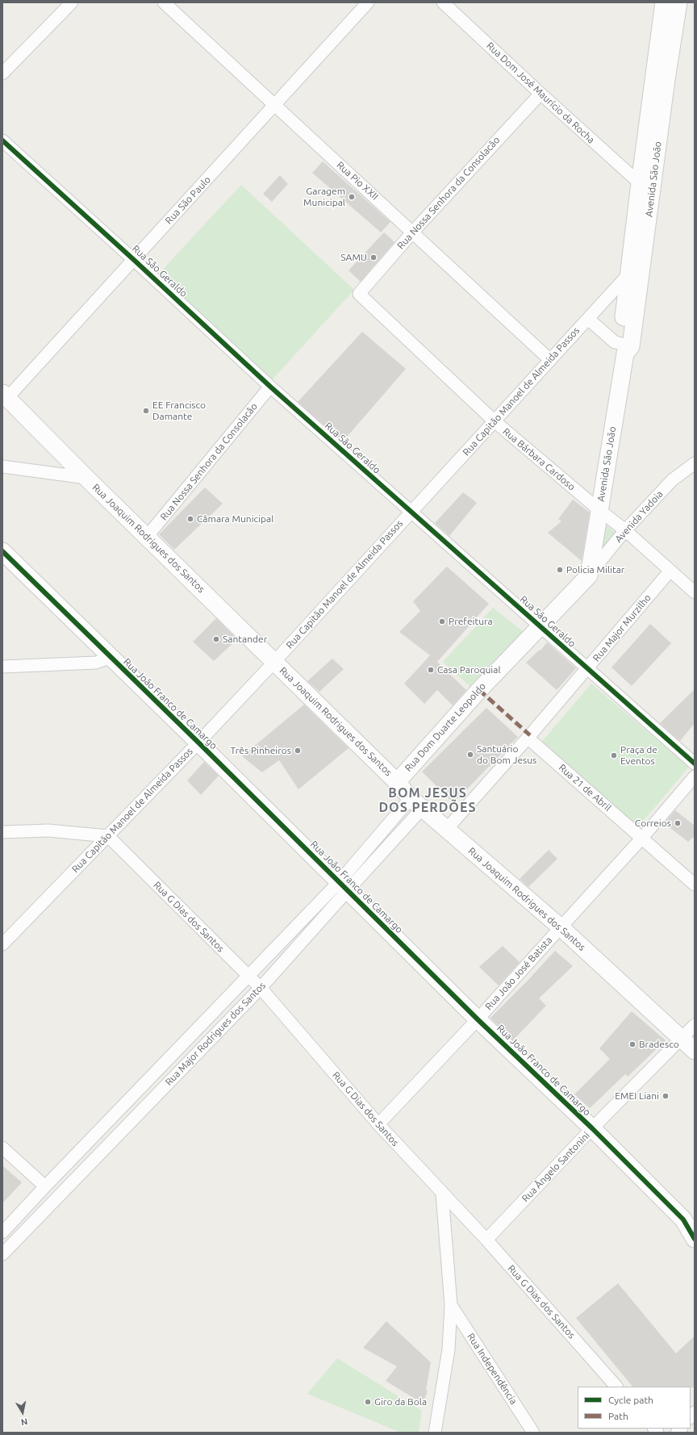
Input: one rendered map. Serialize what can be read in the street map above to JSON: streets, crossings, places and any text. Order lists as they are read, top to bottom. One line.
{"streets":{"street":["Rua Dom José Maurício da Rocha","Avenida São João","Rua Pio XXII","Rua Nossa Senhora da Consolacão","Rua São Paulo","Rua São Geraldo","Rua Capitão Manoel de Almeida Passos","Rua Bárbara Cardoso","Avenida Yadoia","Rua Joaquim Rodrigues dos Santos","Rua Major Murzilho","Rua João Franco de Camargo","Rua Dom Duarte Leopoldo","Rua 21 de Abril","Rua G Dias dos Santos","Rua João José Batista","Rua Major Rodrigues dos Santos","Rua Ângelo Santonini","Rua Independência"]},"crossings":[["Rua Dom José Maurício da Rocha","Avenida São João"],["Rua Dom José Maurício da Rocha","Rua Nossa Senhora da Consolacão"],["Avenida São João","Rua Capitão Manoel de Almeida Passos"],["Avenida São João","Rua Bárbara Cardoso"],["Avenida São João","Avenida Yadoia"],["Avenida São João","Rua Dom Duarte Leopoldo"],["Rua Pio XXII","Rua Nossa Senhora da Consolacão"],["Rua Pio XXII","Rua São Paulo"],["Rua Pio XXII","Rua Capitão Manoel de Almeida Passos"],["Rua Nossa Senhora da Consolacão","Rua São Geraldo"],["Rua Nossa Senhora da Consolacão","Rua Bárbara Cardoso"],["Rua Nossa Senhora da Consolacão","Rua Joaquim Rodrigues dos Santos"],["Rua São Paulo","Rua São Geraldo"],["Rua São Paulo","Rua Joaquim Rodrigues dos Santos"],["Rua São Geraldo","Rua Capitão Manoel de Almeida Passos"],["Rua São Geraldo","Rua Major Murzilho"],["Rua São Geraldo","Rua Dom Duarte Leopoldo"],["Rua Capitão Manoel de Almeida Passos","Rua Bárbara Cardoso"],["Rua Capitão Manoel de Almeida Passos","Rua Joaquim Rodrigues dos Santos"],["Rua Capitão Manoel de Almeida Passos","Rua João Franco de Camargo"],["Rua Capitão Manoel de Almeida Passos","Rua G Dias dos Santos"],["Rua Bárbara Cardoso","Avenida Yadoia"],["Rua Bárbara Cardoso","Rua Major Murzilho"],["Avenida Yadoia","Rua Dom Duarte Leopoldo"],["Rua Joaquim Rodrigues dos Santos","Rua Major Murzilho"],["Rua Joaquim Rodrigues dos Santos","Rua Dom Duarte Leopoldo"],["Rua Joaquim Rodrigues dos Santos","Rua João José Batista"],["Rua Joaquim Rodrigues dos Santos","Rua Major Rodrigues dos Santos"],["Rua Joaquim Rodrigues dos Santos","Rua Ângelo Santonini"],["Rua Major Murzilho","Rua 21 de Abril"],["Rua João Franco de Camargo","Rua João José Batista"],["Rua João Franco de Camargo","Rua Major Rodrigues dos Santos"],["Rua João Franco de Camargo","Rua Ângelo Santonini"],["Rua 21 de Abril","Rua João José Batista"],["Rua G Dias dos Santos","Rua João José Batista"],["Rua G Dias dos Santos","Rua Major Rodrigues dos Santos"],["Rua G Dias dos Santos","Rua Ângelo Santonini"]],"districts":["BOM JESUS DOS PERDÕES"],"places":["Garagem Municipal","SAMU","EE Francisco Damante","Câmara Municipal","Policia Militar","Prefeitura","Santander","Casa Paroquial","Três Pinheiros","Santuário do Bom Jesus","Praça de Eventos","Correios","Bradesco","EMEI Liani","Giro da Bola"],"legend":["Cycle path","Path"],"north":"bottom"}
